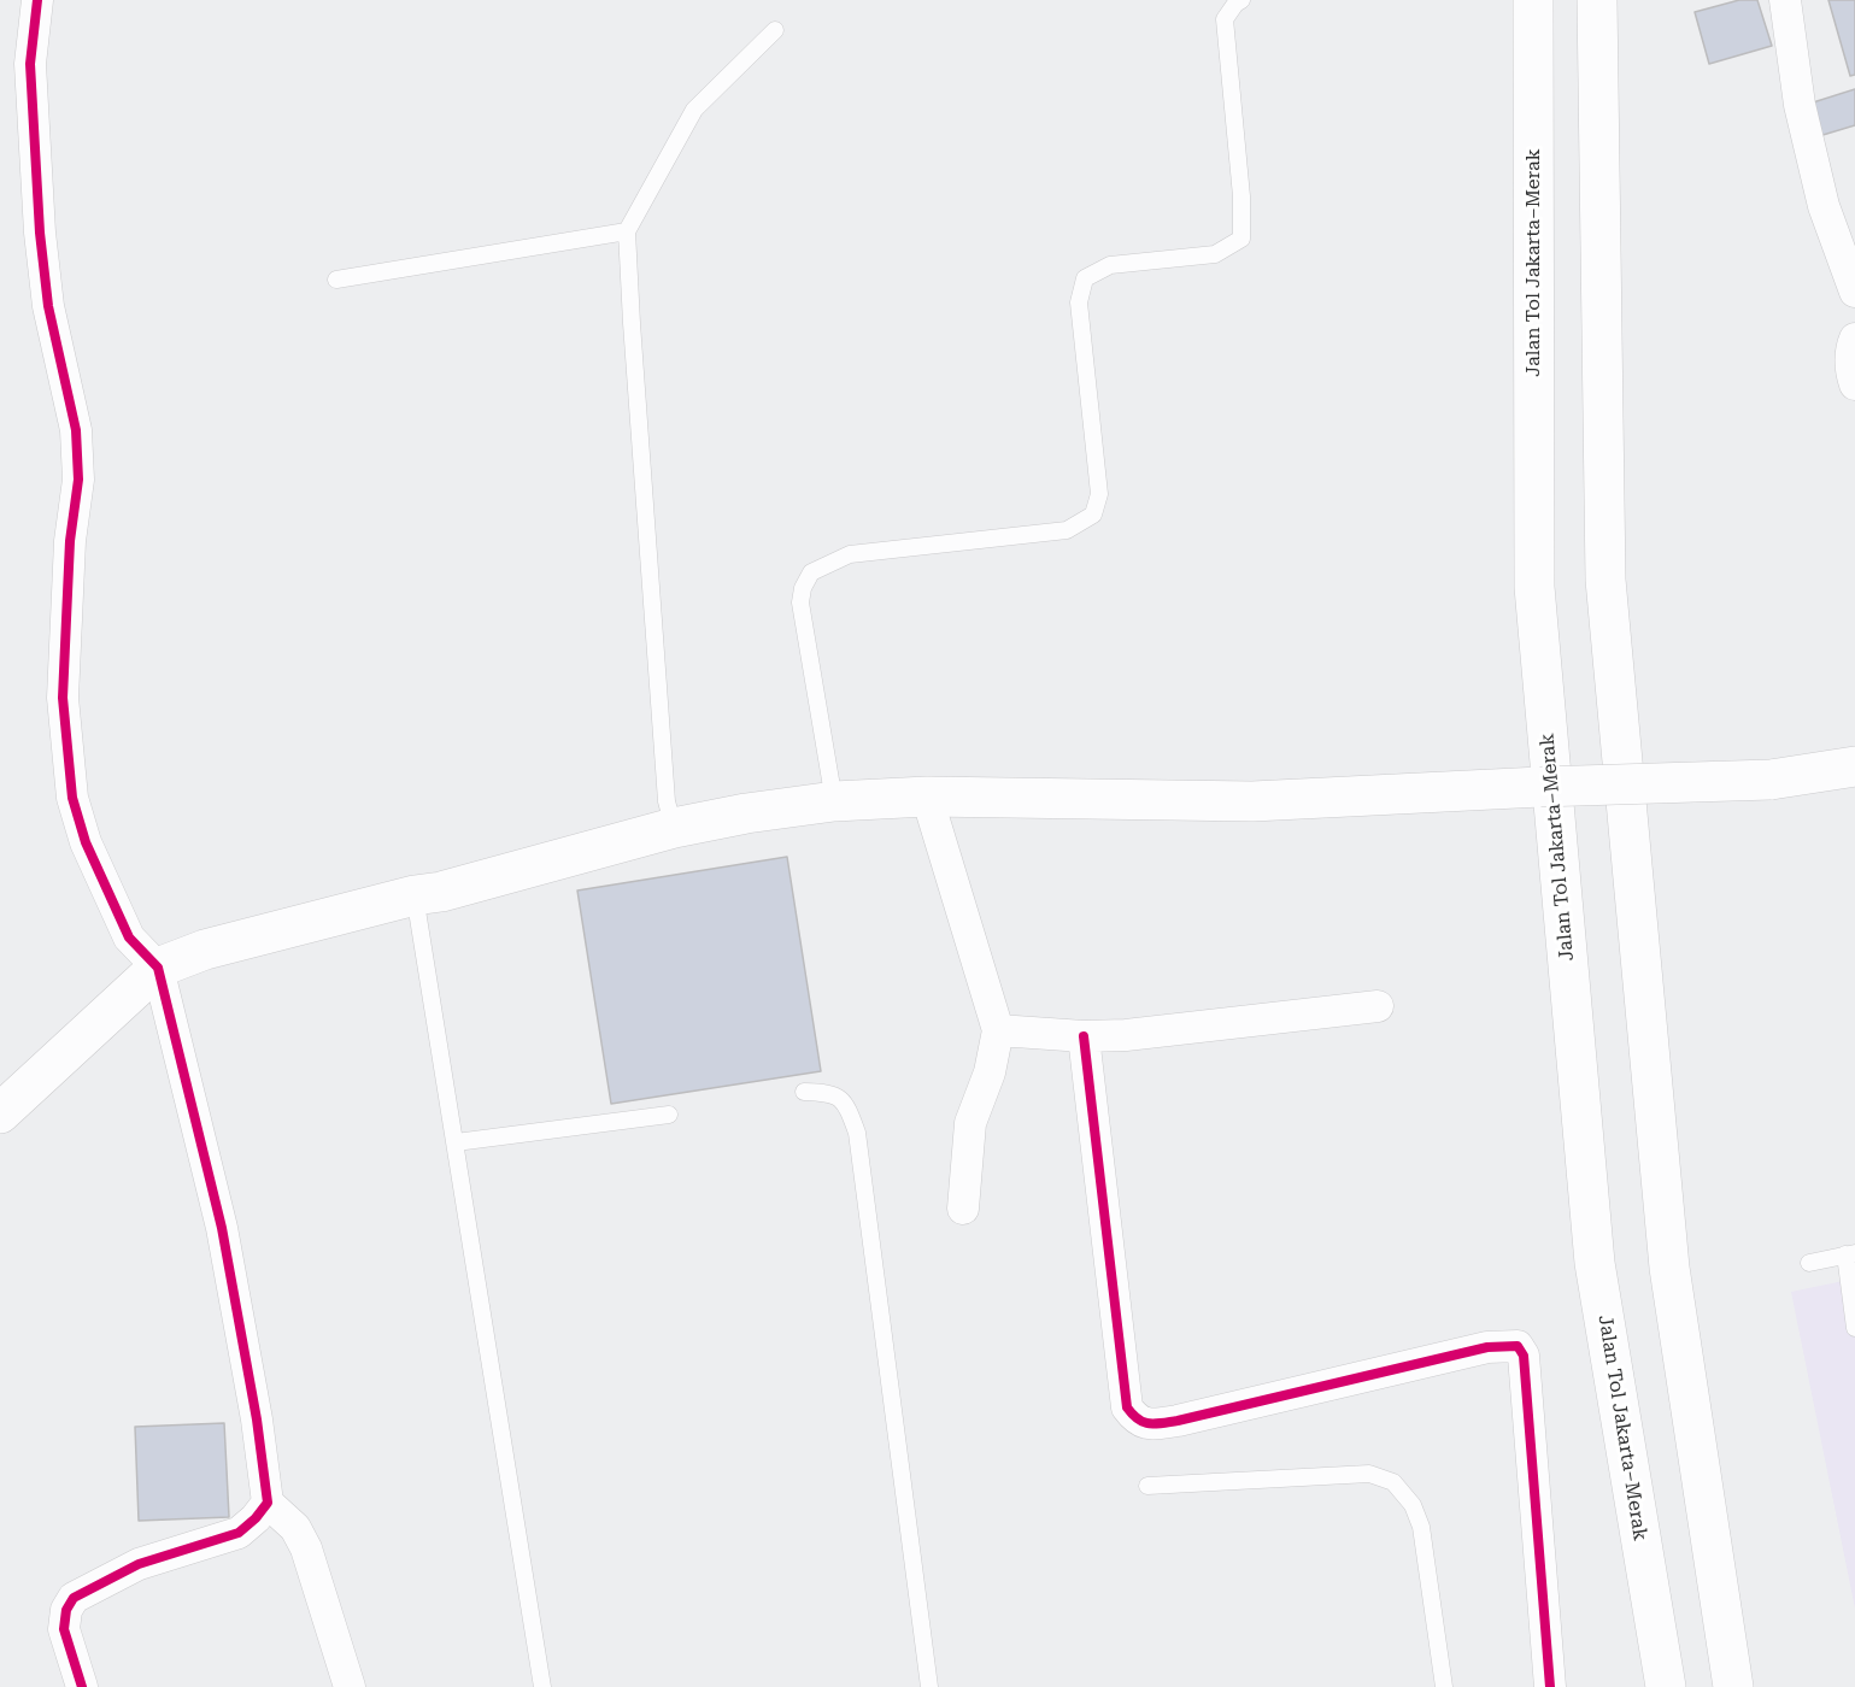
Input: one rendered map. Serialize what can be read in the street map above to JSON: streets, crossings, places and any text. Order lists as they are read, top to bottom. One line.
{"streets":{"main road":["Jalan Tol Jakarta–Merak"]}}
